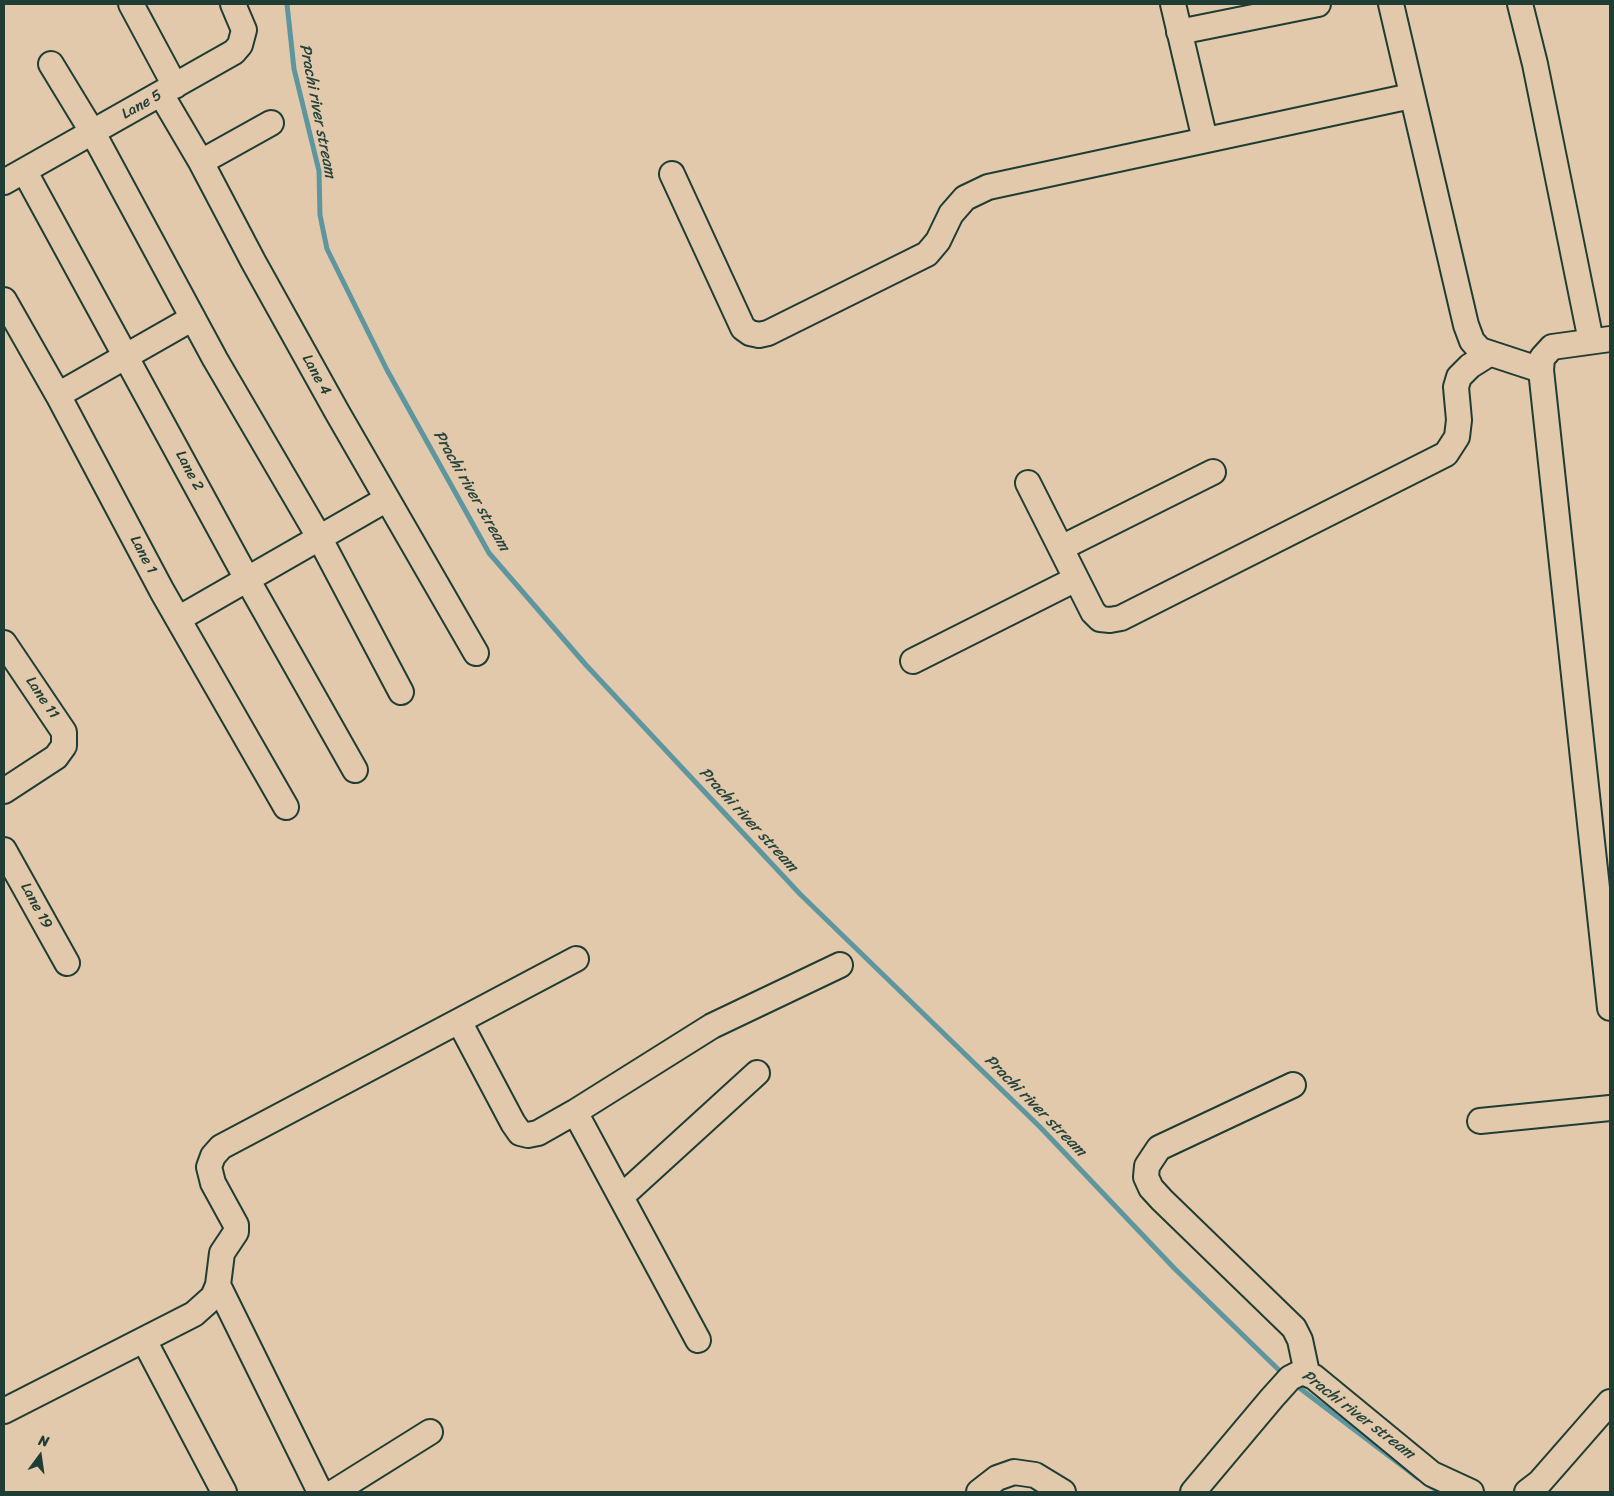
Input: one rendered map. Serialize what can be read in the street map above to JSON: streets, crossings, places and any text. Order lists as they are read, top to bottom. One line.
{"streets":{"street":["Lane 5","Lane 4","Lane 2","Lane 1","Lane 11","Lane 19"]},"crossings":[["Lane 5","Lane 4"],["Lane 5","Lane 2"]],"water":["Prachi river stream"],"north":"top"}
